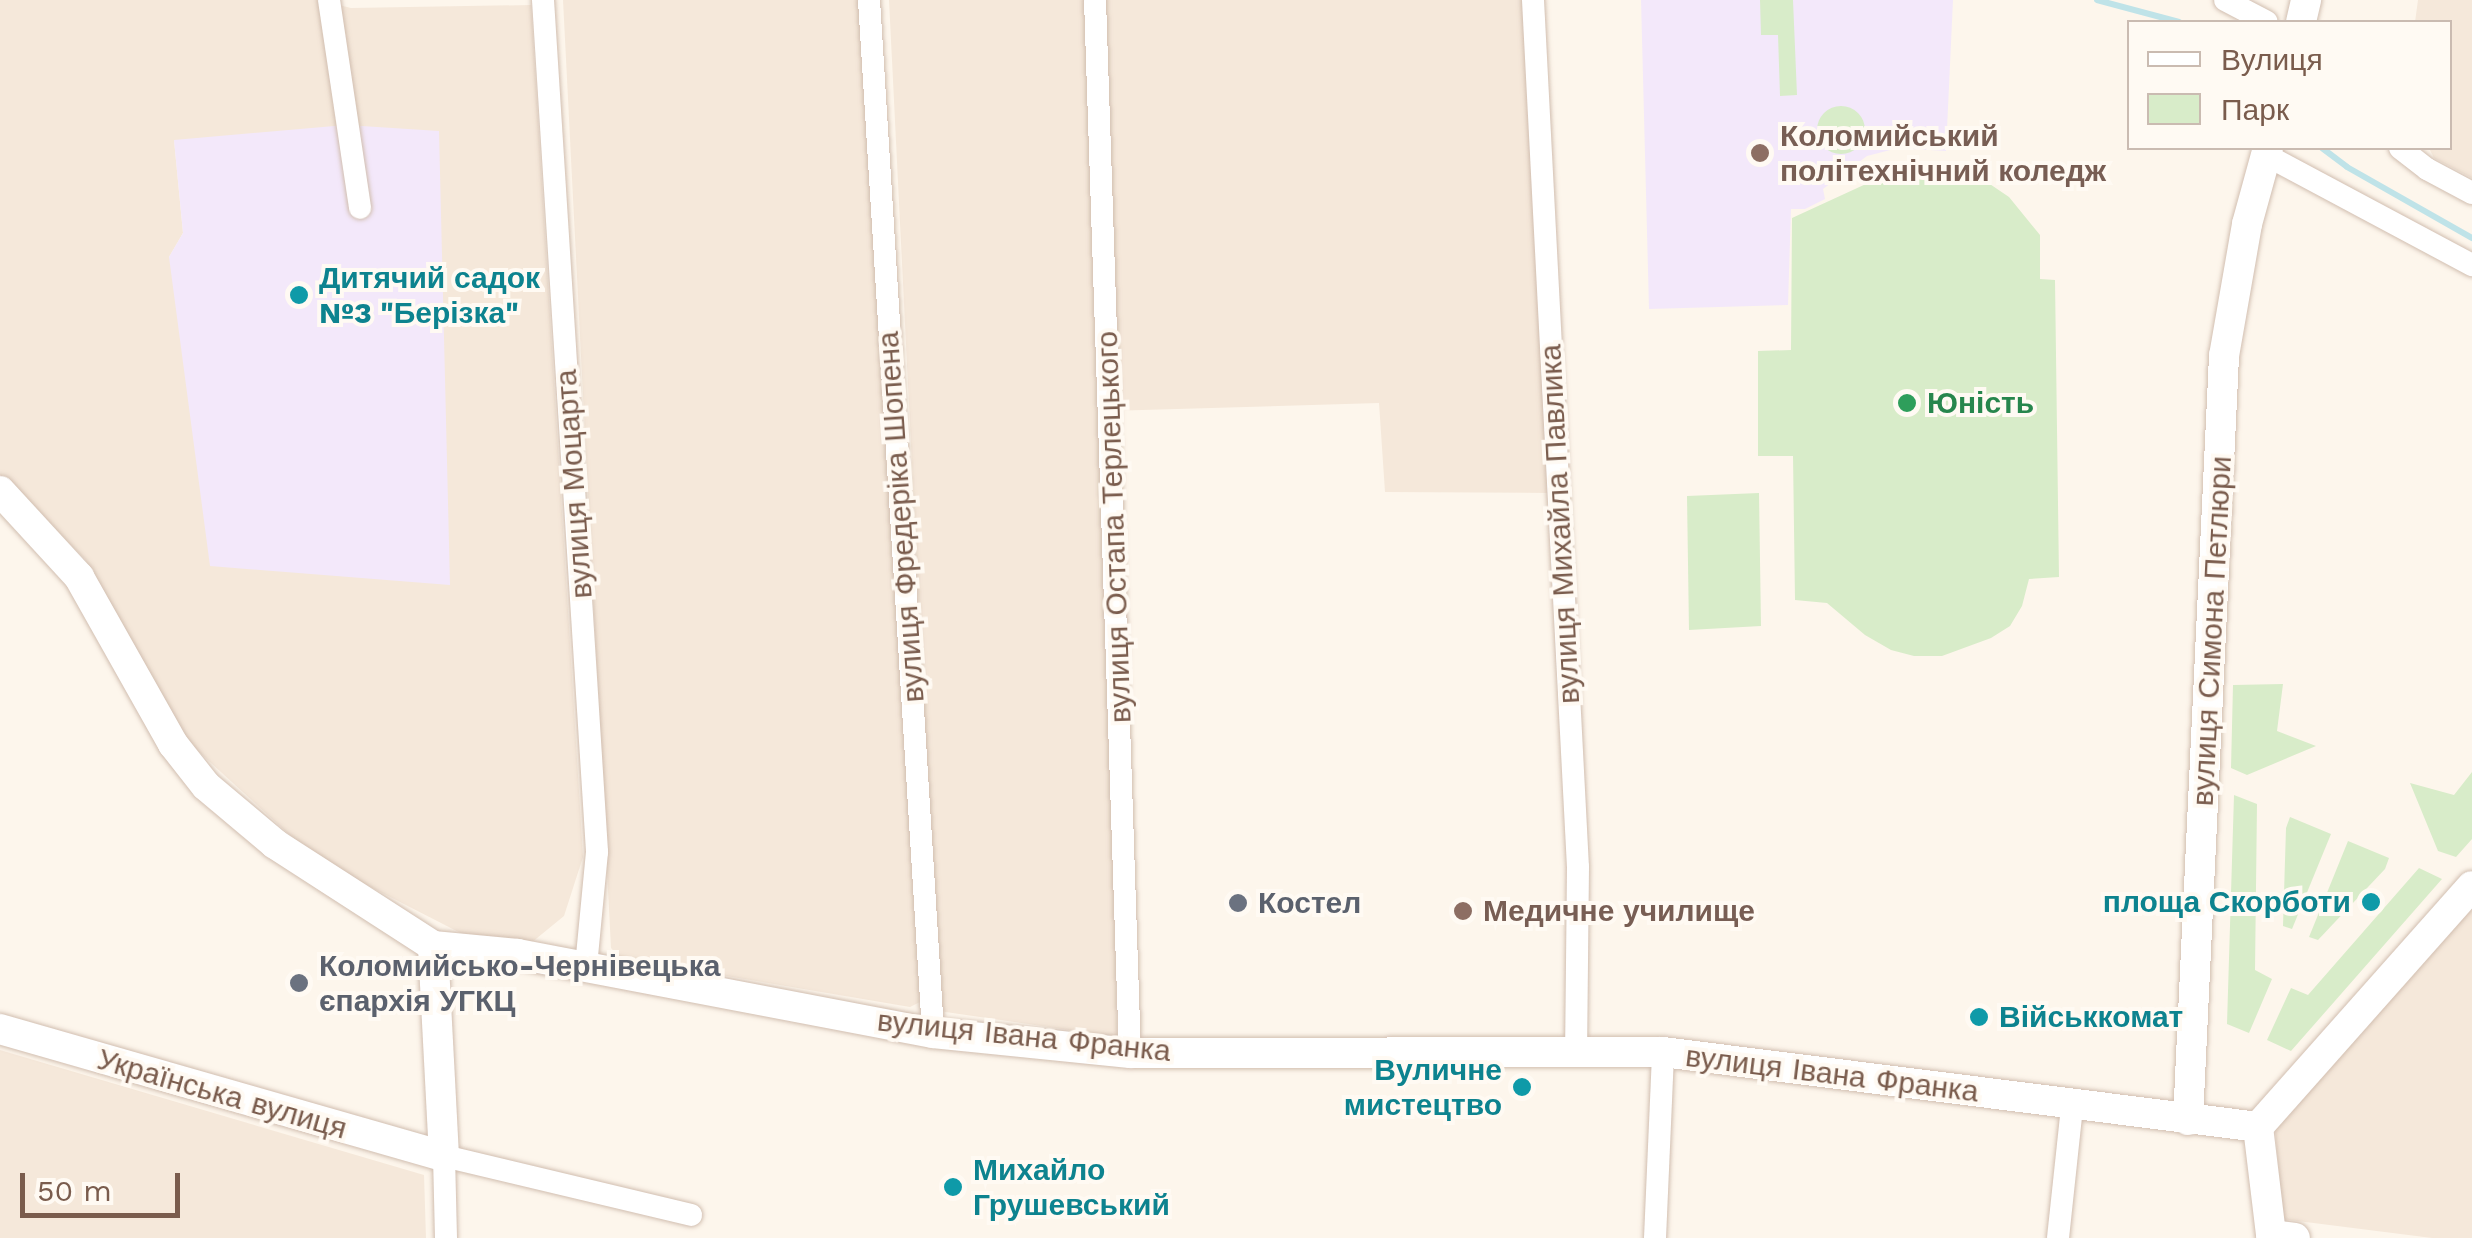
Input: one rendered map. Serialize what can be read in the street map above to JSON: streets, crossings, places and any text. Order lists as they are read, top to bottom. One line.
{"streets":{"street":["вулиця Моцарта","вулиця Фредеріка Шопена","вулиця Михайла Павлика","вулиця Остапа Терлецького","вулиця Симона Петлюри","вулиця Івана Франка","Українська вулиця"]},"crossings":[["вулиця Моцарта","вулиця Івана Франка"],["вулиця Фредеріка Шопена","вулиця Івана Франка"],["вулиця Михайла Павлика","вулиця Івана Франка"],["вулиця Остапа Терлецького","вулиця Івана Франка"],["вулиця Симона Петлюри","вулиця Івана Франка"]],"places":["Коломийський політехнічний коледж","Дитячий садок №3 \"Берізка\"","Юність","площа Скорботи","Костел","Медичне училище","Коломийсько-Чернівецька єпархія УГКЦ","Військкомат","Вуличне мистецтво","Михайло Грушевський"],"legend":["Вулиця","Парк"],"scale_bar":"50 m"}
